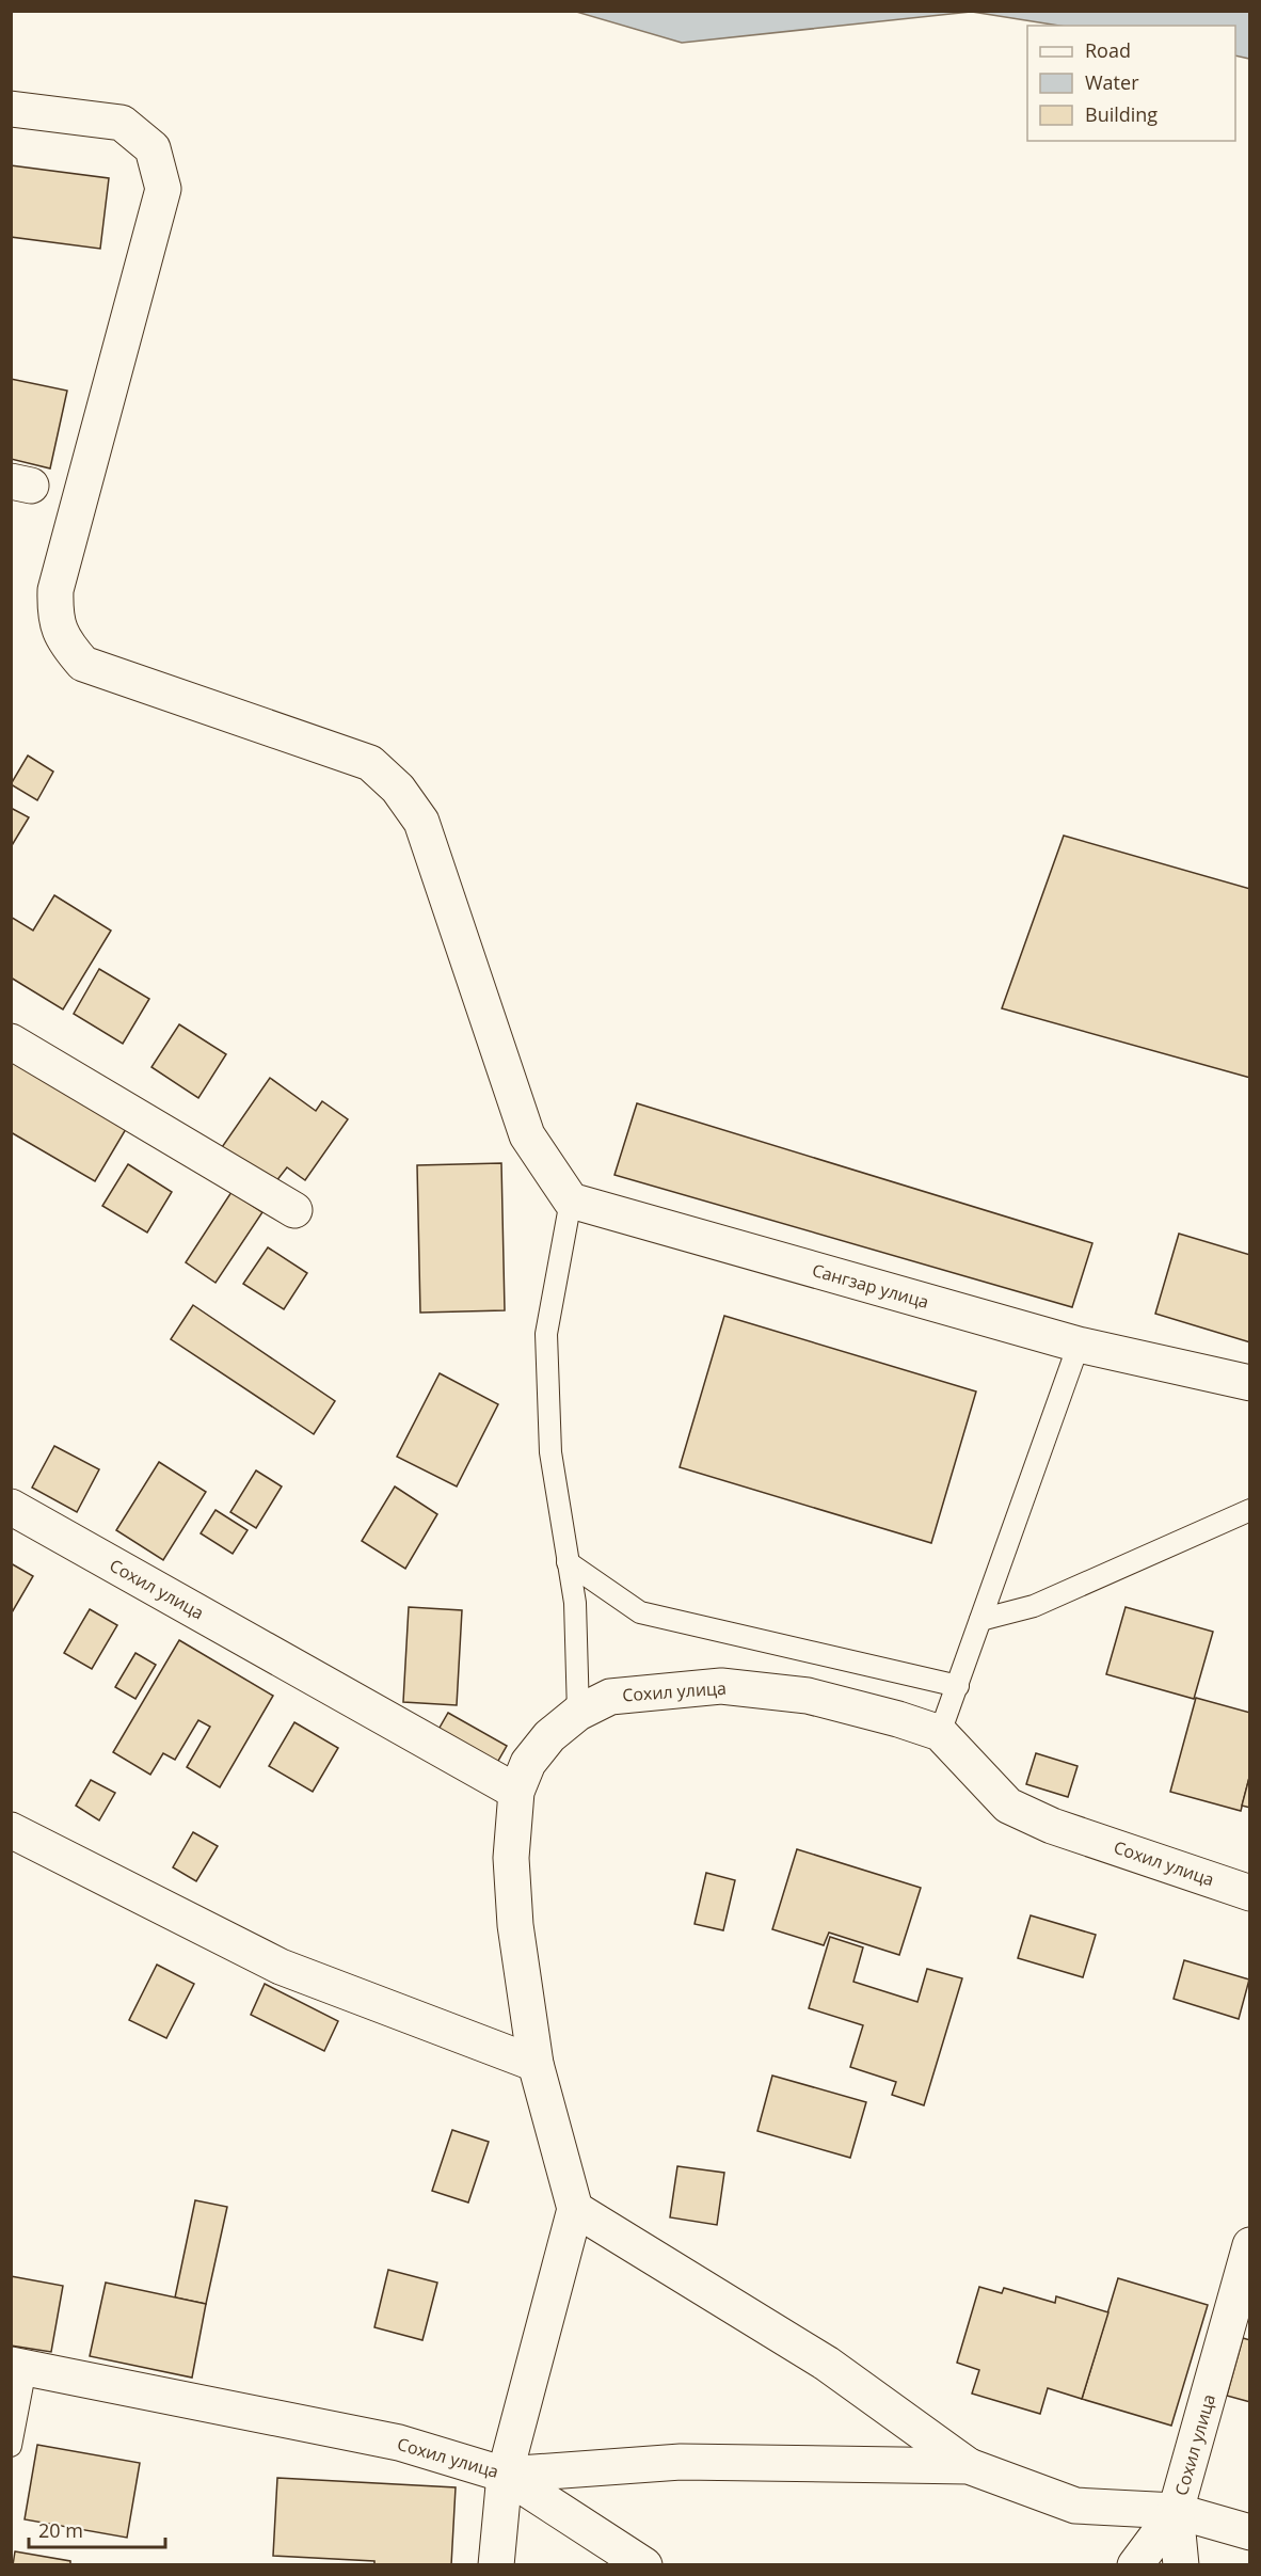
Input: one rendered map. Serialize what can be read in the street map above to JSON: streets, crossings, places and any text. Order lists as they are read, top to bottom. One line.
{"streets":{"street":["Сангзар улица","Сохил улица"]},"legend":["Road","Water","Building"],"scale_bar":"20 m"}
